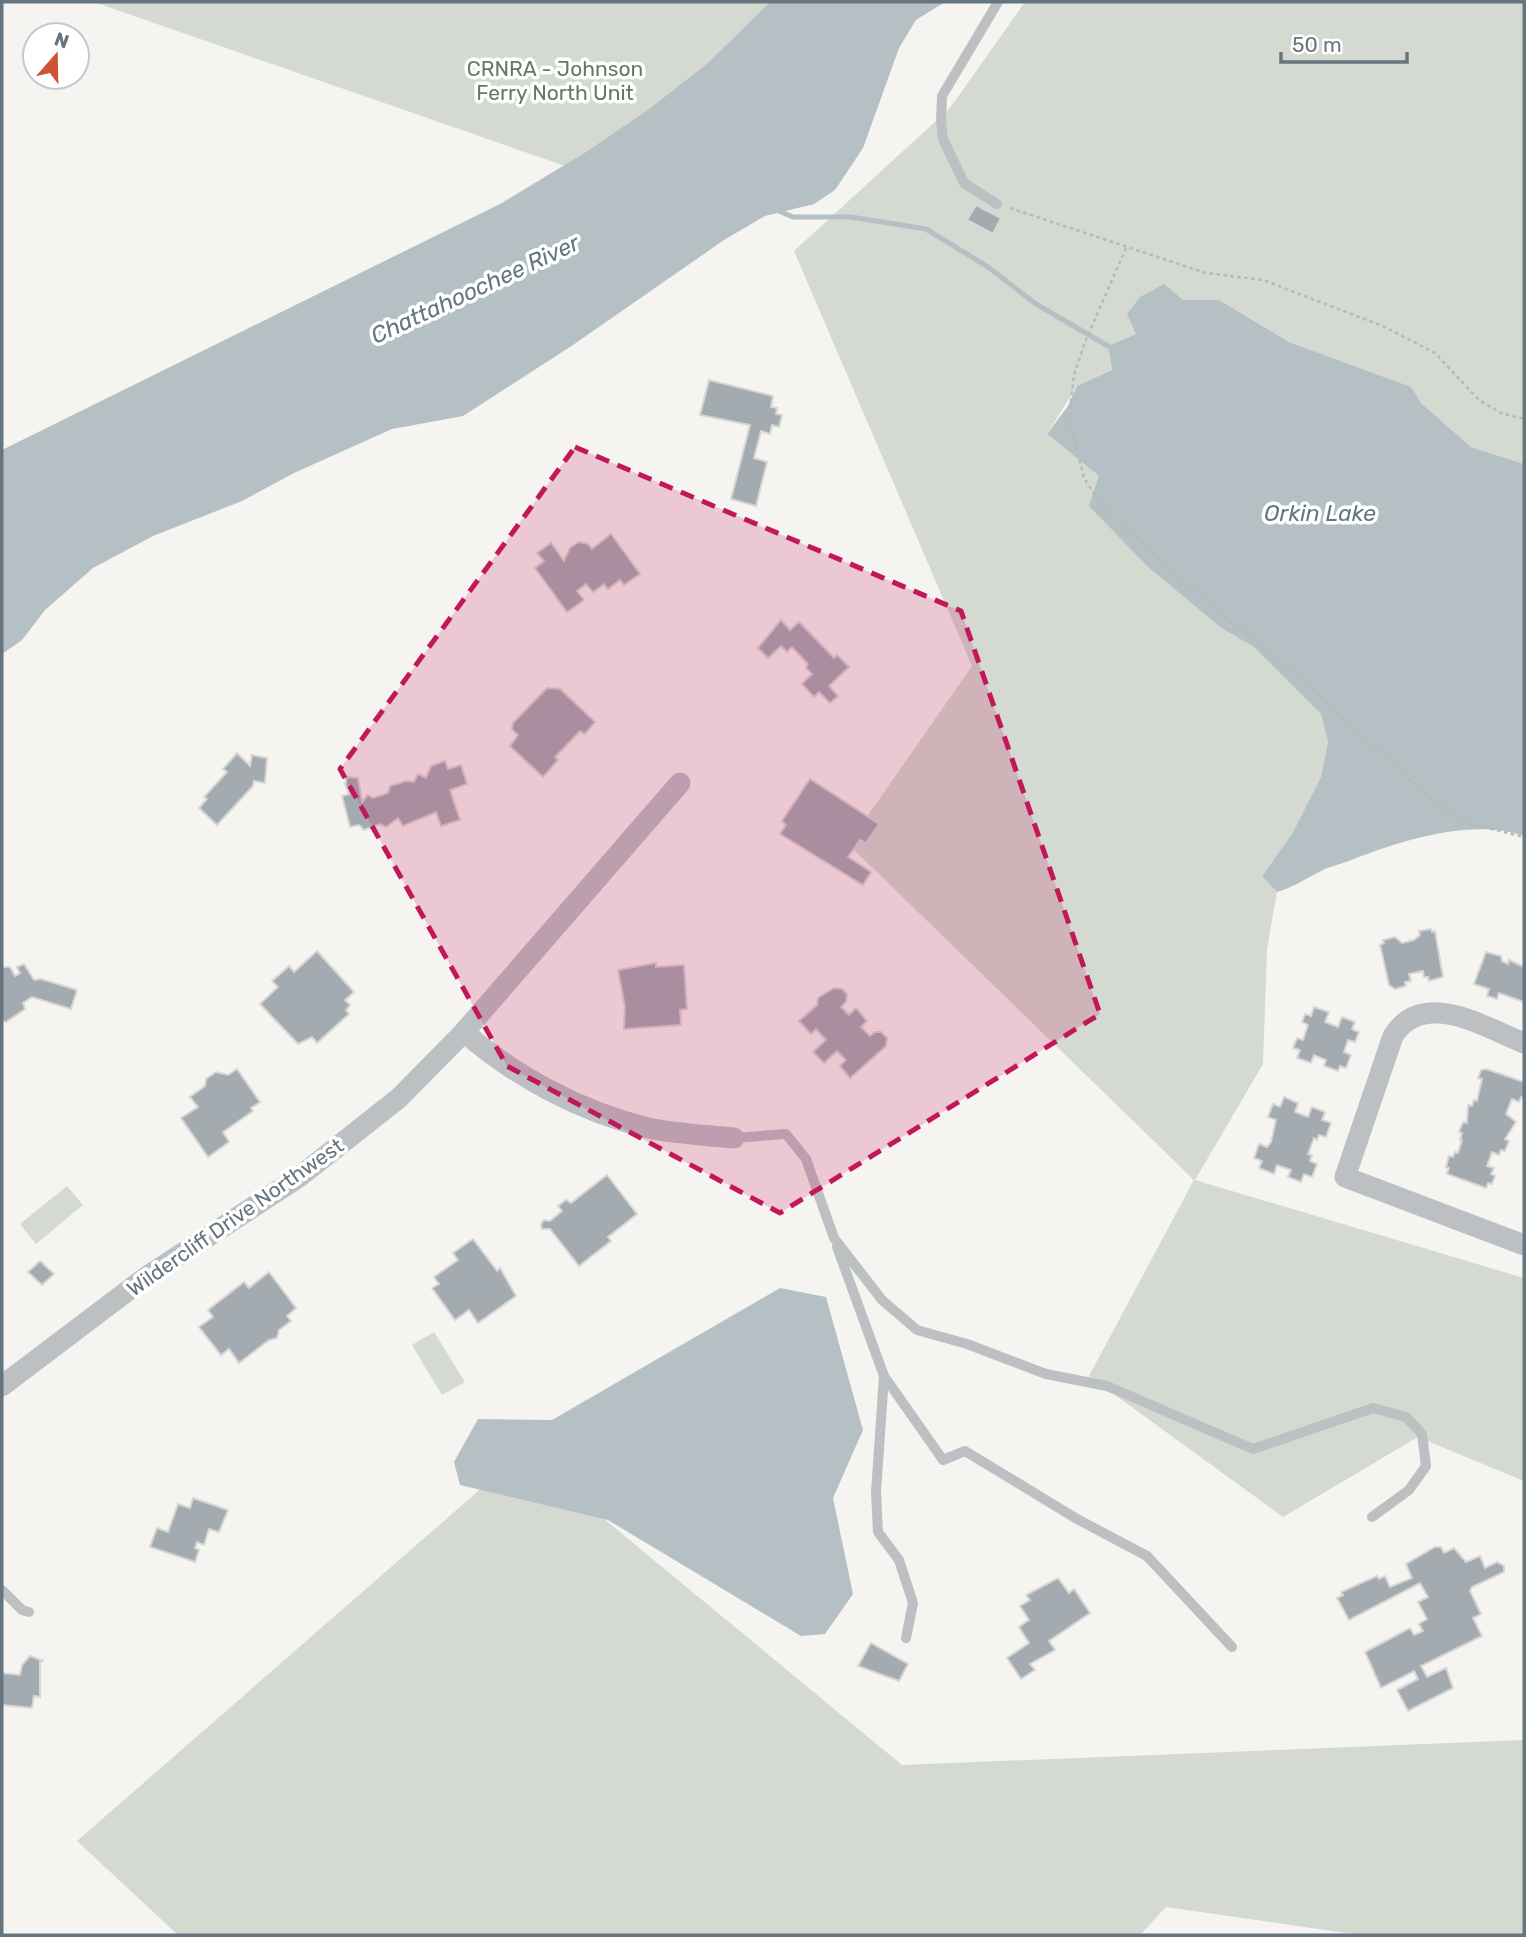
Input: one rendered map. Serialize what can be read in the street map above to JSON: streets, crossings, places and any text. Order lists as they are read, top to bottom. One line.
{"streets":{"street":["Wildercliff Drive Northwest"]},"water":["Chattahoochee River","Orkin Lake"],"parks":["CRNRA - Johnson Ferry North Unit"],"scale_bar":"50 m","north":"top"}
